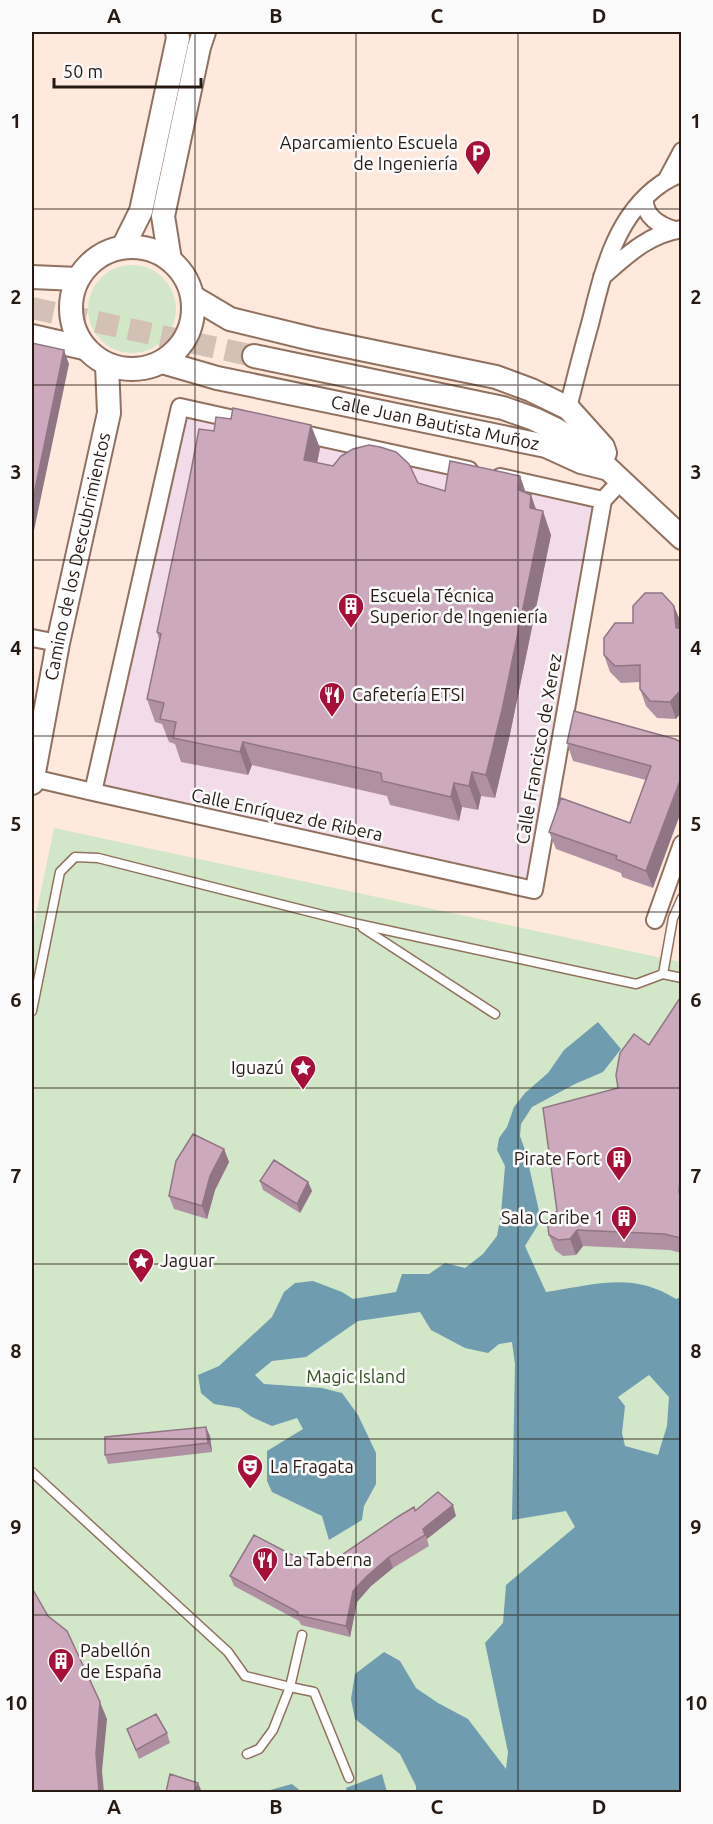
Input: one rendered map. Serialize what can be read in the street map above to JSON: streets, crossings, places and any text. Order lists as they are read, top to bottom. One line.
{"streets":{"street":["Calle Juan Bautista Muñoz","Camino de los Descubrimientos","Calle Francisco de Xerez","Calle Enríquez de Ribera"]},"crossings":[["Calle Juan Bautista Muñoz","Camino de los Descubrimientos"],["Camino de los Descubrimientos","Calle Enríquez de Ribera"],["Calle Francisco de Xerez","Calle Enríquez de Ribera"]],"parks":["Magic Island"],"places":{"parking":["Aparcamiento Escuela de Ingeniería"],"building":["Escuela Técnica Superior de Ingeniería","Pirate Fort","Sala Caribe 1","Pabellón de España"],"restaurant":["Cafetería ETSI","La Taberna"],"place":["Iguazú","Jaguar"],"theatre":["La Fragata"]},"scale_bar":"50 m","grid":{"columns":["A","B","C","D"],"rows":["1","2","3","4","5","6","7","8","9","10"]}}
